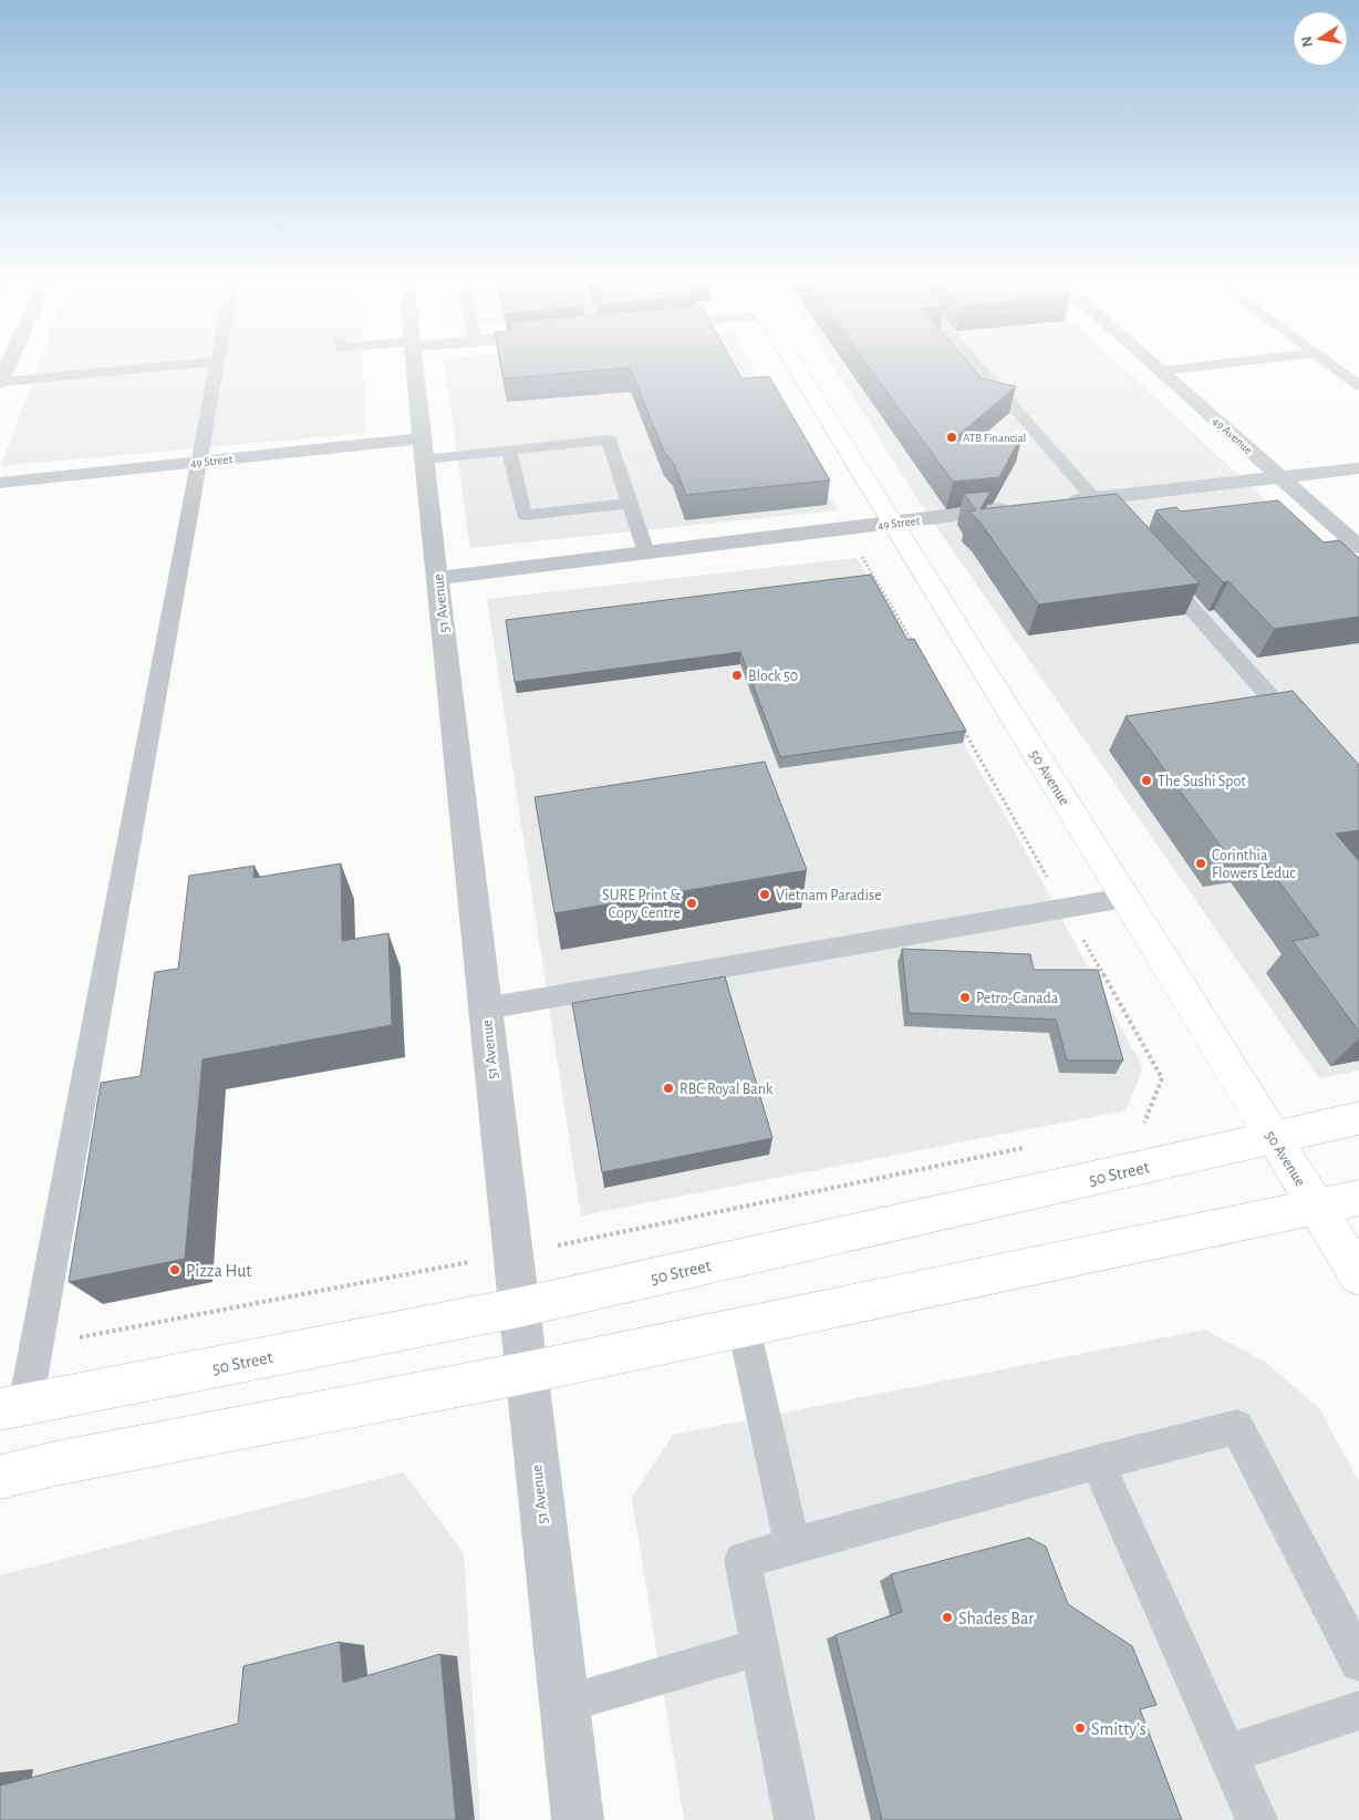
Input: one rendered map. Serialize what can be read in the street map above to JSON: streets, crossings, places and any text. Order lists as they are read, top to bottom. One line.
{"streets":{"main road":["50 Avenue","50 Street"],"street":["49 Avenue","49 Street","51 Avenue"]},"crossings":[["49 Street","51 Avenue"],["49 Street","50 Avenue"],["51 Avenue","50 Street"],["50 Avenue","50 Street"]],"places":["ATB Financial","Block 50","The Sushi Spot","Corinthia Flowers Leduc","Vietnam Paradise","SURE Print & Copy Centre","Petro-Canada","RBC Royal Bank","Pizza Hut","Shades Bar","Smitty's"],"north":"left"}
